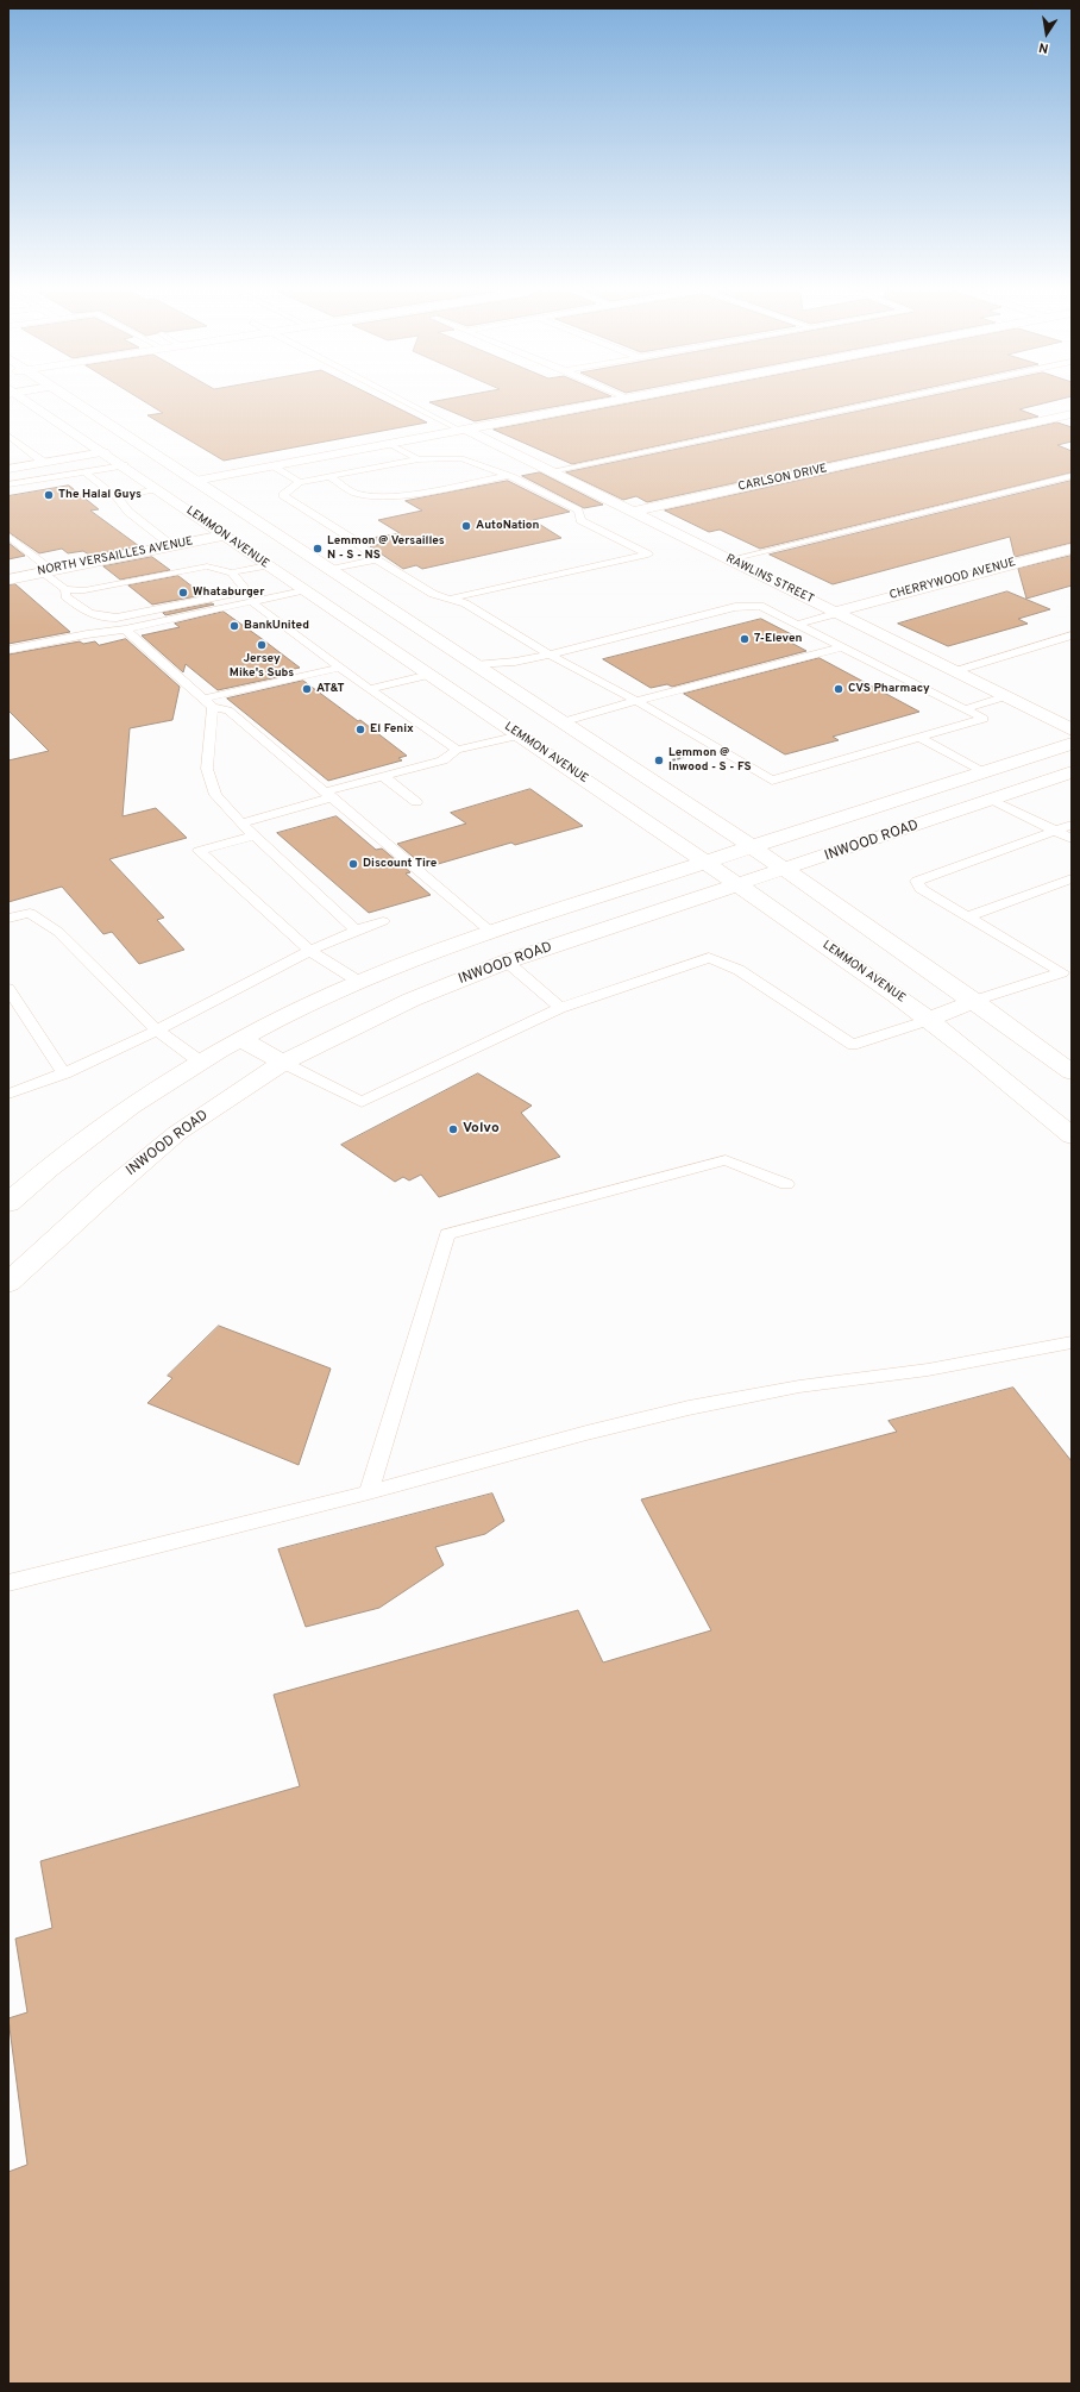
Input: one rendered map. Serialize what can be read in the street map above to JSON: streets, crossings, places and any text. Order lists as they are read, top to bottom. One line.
{"streets":{"main road":["CARLSON DRIVE","LEMMON AVENUE","NORTH VERSAILLES AVENUE","RAWLINS STREET","CHERRYWOOD AVENUE","INWOOD ROAD"]},"crossings":[["CARLSON DRIVE","RAWLINS STREET"],["LEMMON AVENUE","NORTH VERSAILLES AVENUE"],["LEMMON AVENUE","INWOOD ROAD"],["RAWLINS STREET","CHERRYWOOD AVENUE"]],"places":["The Halal Guys","AutoNation","Lemmon @ Versailles N - S - NS","Whataburger","BankUnited","7-Eleven","Jersey Mike's Subs","AT&T","CVS Pharmacy","El Fenix","Lemmon @ Inwood - S - FS","Discount Tire","Volvo"],"north":"bottom"}
